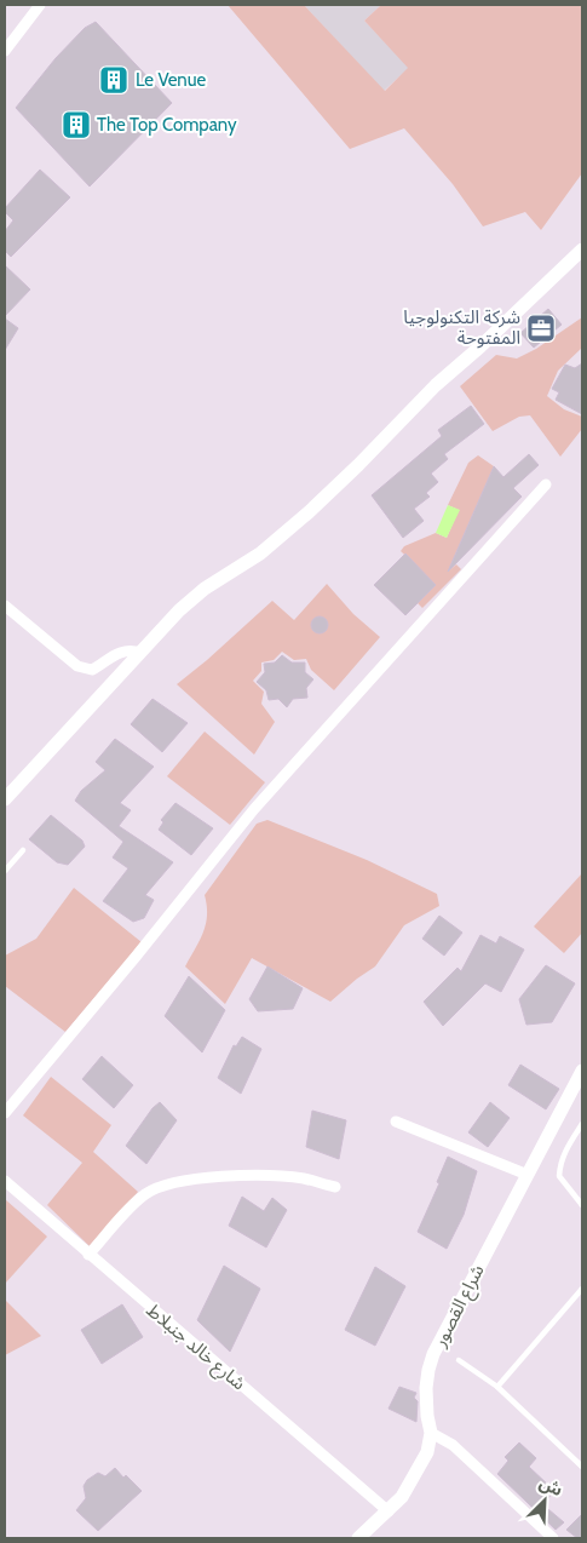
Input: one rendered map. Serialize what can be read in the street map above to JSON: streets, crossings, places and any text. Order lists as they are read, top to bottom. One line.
{"streets":{"main road":["شراع القصور"],"street":["شارع خالد جنبلاط"]},"crossings":[["شراع القصور","شارع خالد جنبلاط"]],"places":{"building":["Le Venue","The Top Company"],"office":["شركة التكنولوجيا المفتوحة"]},"north":"top right"}
